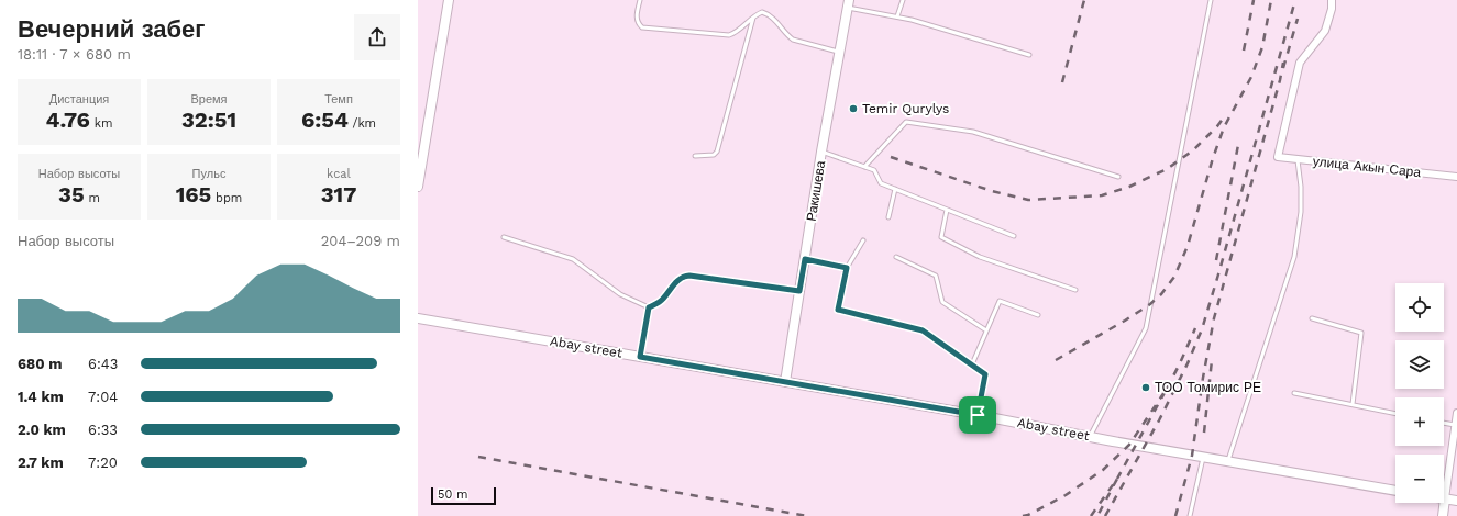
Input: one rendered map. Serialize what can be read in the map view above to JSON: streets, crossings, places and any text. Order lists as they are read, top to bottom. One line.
{"streets":{"street":["улица Акын Сара","Ракишева","Abay street"]},"crossings":[["Ракишева","Abay street"]],"places":["Temir Qurylys","ТОО Томирис РЕ"],"scale_bar":"50 m","page":{"heading":["Вечерний забег","18:11 · 7 × 680 m"],"stats":[["Дистанция","4.76 km"],["Время","32:51"],["Темп","6:54 /km"],["Набор высоты","35 m"],["Пульс","165 bpm"],["kcal","317"]],"chart":["Набор высоты","204–209 m"],"map_buttons":["+","−"],"list":[{"name":"680 m","note":"6:43"},{"name":"1.4 km","note":"7:04"},{"name":"2.0 km","note":"6:33"},{"name":"2.7 km","note":"7:20"}],"scale":"50 m"}}
